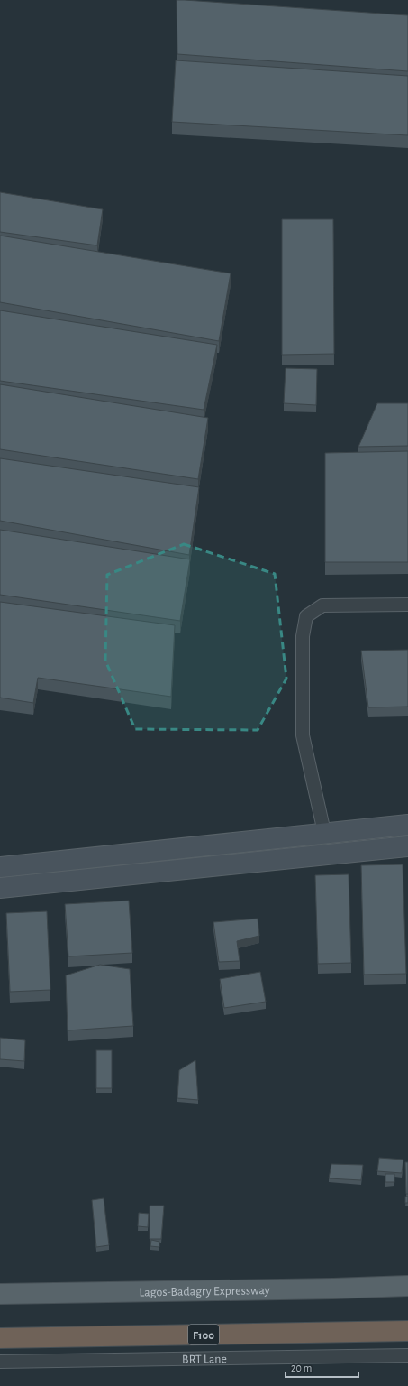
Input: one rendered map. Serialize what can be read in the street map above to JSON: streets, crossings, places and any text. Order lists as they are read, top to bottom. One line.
{"streets":{"highway":["F100"],"main road":["Lagos-Badagry Expressway"],"lane":["BRT Lane"]},"scale_bar":"20 m"}
